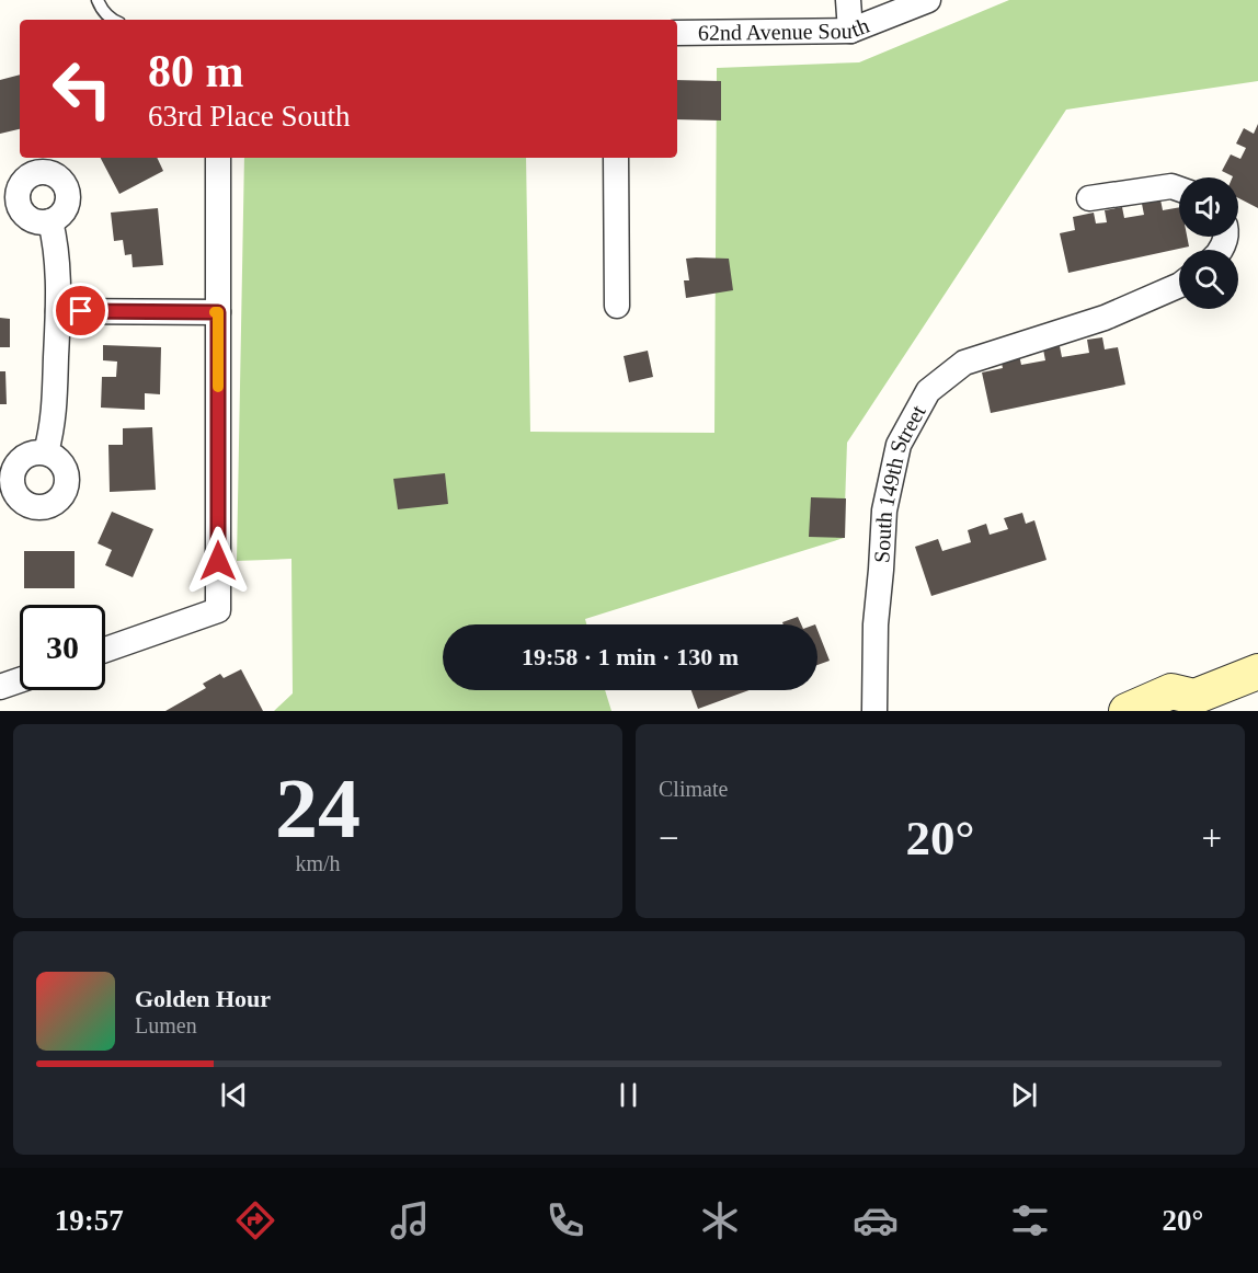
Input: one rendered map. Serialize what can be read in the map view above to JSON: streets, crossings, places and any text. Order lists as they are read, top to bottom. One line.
{"streets":{"street":["62nd Avenue South","South 149th Street"]},"page":{"turn":["80 m","63rd Place South"],"limit":"30","trip":"19:58 · 1 min · 130 m","tile":[["24","km/h"],"Climate"],"heat":["−","20°","+"],"song":["Golden Hour","Lumen"],"tabs":["19:57","20°"]}}
